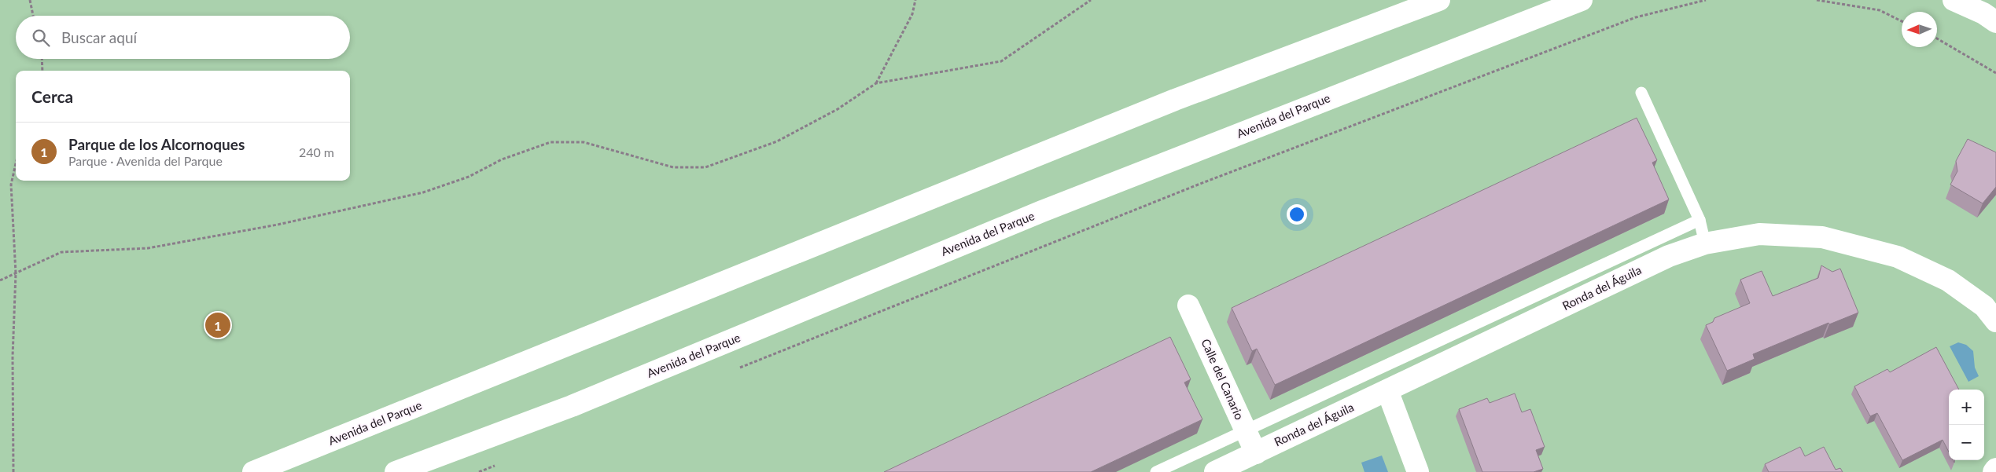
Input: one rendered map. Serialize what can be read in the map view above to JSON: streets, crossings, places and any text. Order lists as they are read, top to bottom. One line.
{"streets":{"street":["Avenida del Parque","Ronda del Águila","Calle del Canario"]},"crossings":[["Ronda del Águila","Calle del Canario"]],"north":"left","page":{"search":"Buscar aquí","heading":"Cerca","list":[{"mark":"1","name":"Parque de los Alcornoques","note":"Parque · Avenida del Parque","value":"240 m"}],"pins":"1","map_buttons":["+","−"]}}
